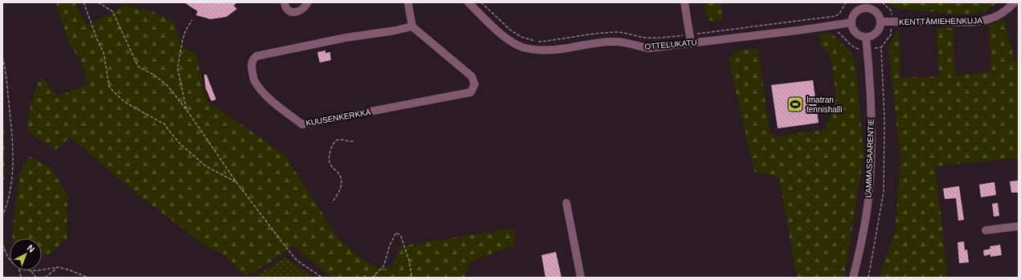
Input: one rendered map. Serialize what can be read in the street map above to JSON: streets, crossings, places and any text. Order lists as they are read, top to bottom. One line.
{"streets":{"street":["KENTTÄMIEHENKUJA","OTTELUKATU","KUUSENKERKKÄ","LAMMASSAARENTIE"]},"crossings":[["KENTTÄMIEHENKUJA","OTTELUKATU"],["KENTTÄMIEHENKUJA","LAMMASSAARENTIE"],["OTTELUKATU","LAMMASSAARENTIE"]],"places":{"sports":["Imatran tennishalli"]},"north":"top right"}
